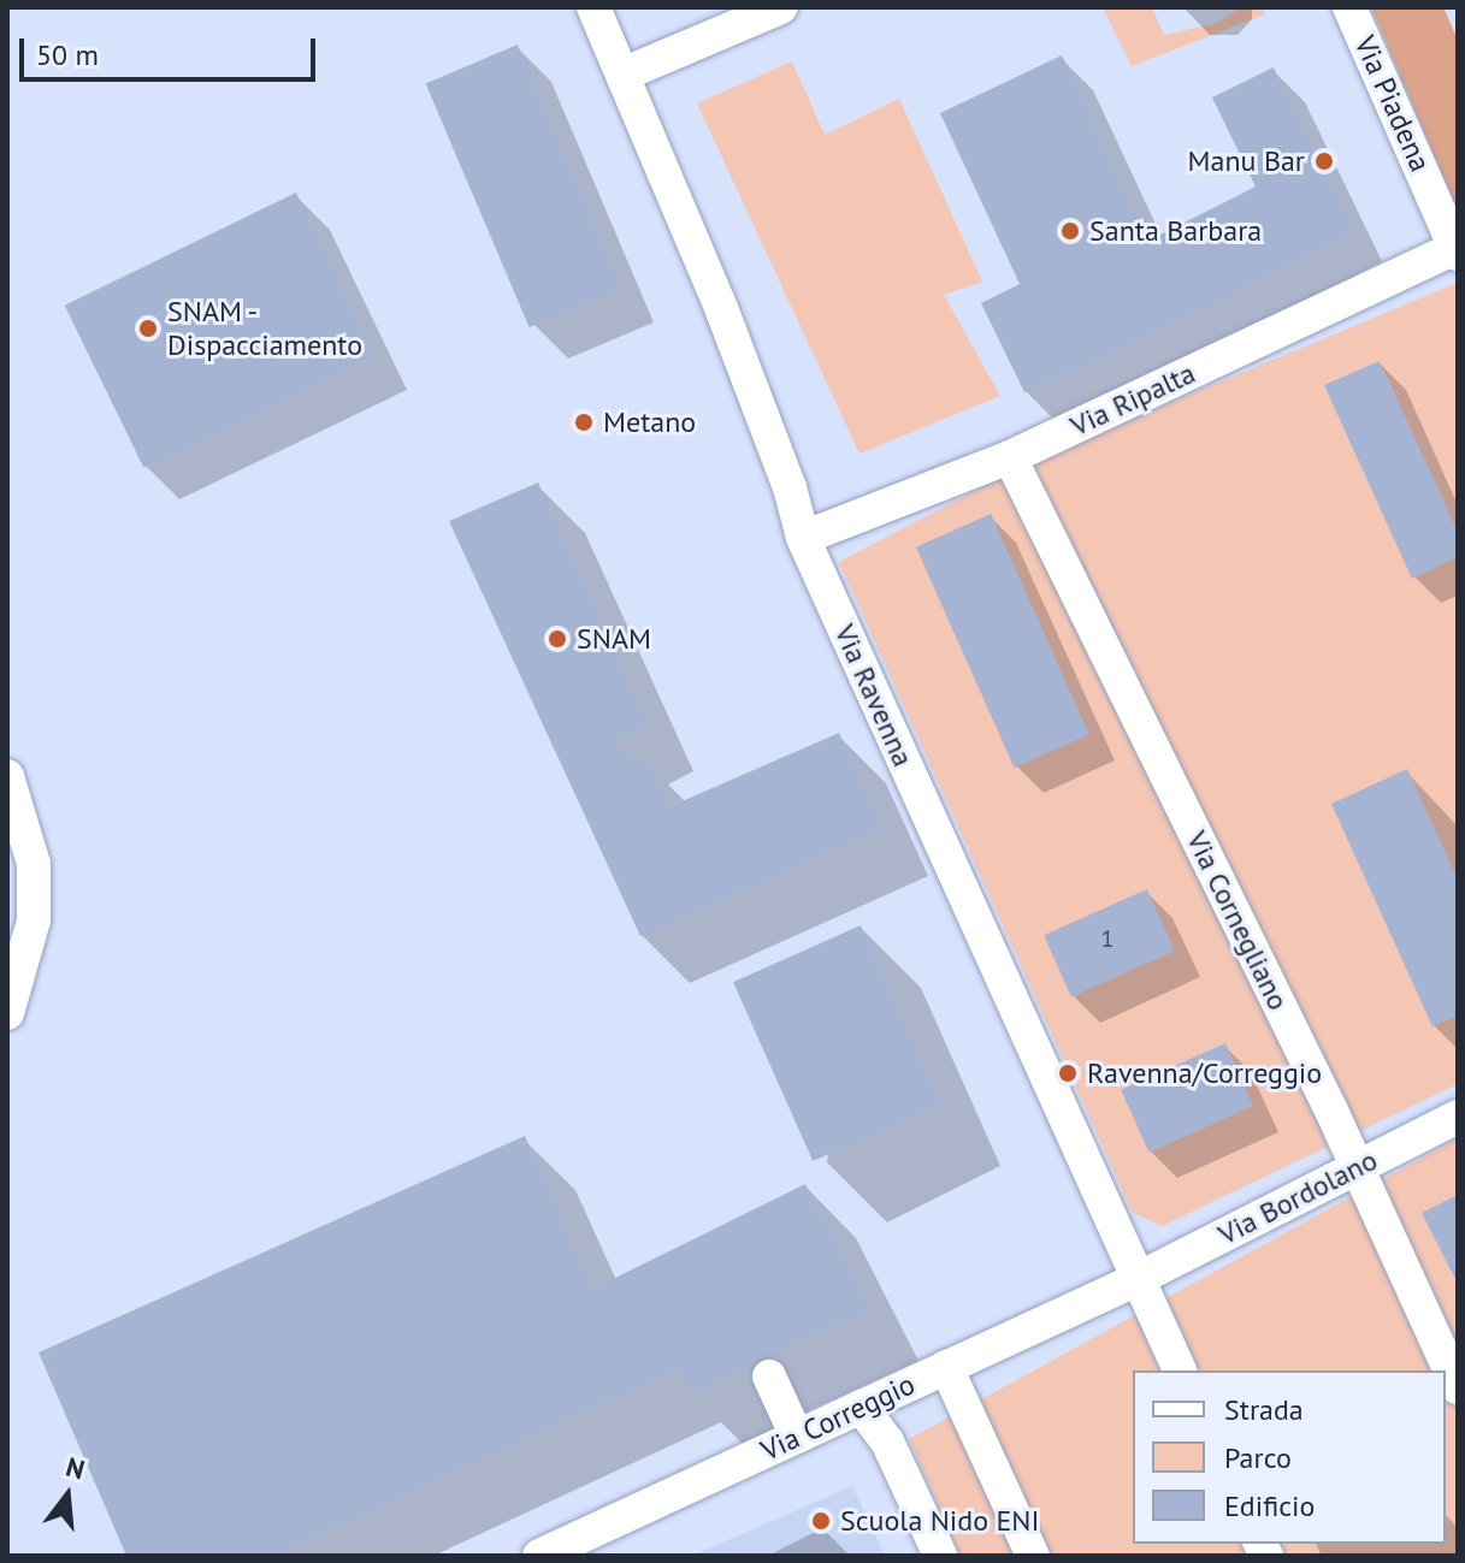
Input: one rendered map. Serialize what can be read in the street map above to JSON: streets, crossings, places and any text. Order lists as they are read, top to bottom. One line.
{"streets":{"street":["Via Piadena","Via Ripalta","Via Ravenna","Via Cornegliano","Via Bordolano","Via Correggio"]},"crossings":[["Via Piadena","Via Ripalta"],["Via Ripalta","Via Ravenna"],["Via Ripalta","Via Cornegliano"],["Via Ravenna","Via Bordolano"],["Via Ravenna","Via Correggio"],["Via Cornegliano","Via Bordolano"],["Via Bordolano","Via Correggio"]],"places":["Manu Bar","Santa Barbara","SNAM - Dispacciamento","Metano","SNAM","Ravenna/Correggio","Scuola Nido ENI"],"house_numbers":["1"],"legend":["Strada","Parco","Edificio"],"scale_bar":"50 m","north":"top"}
